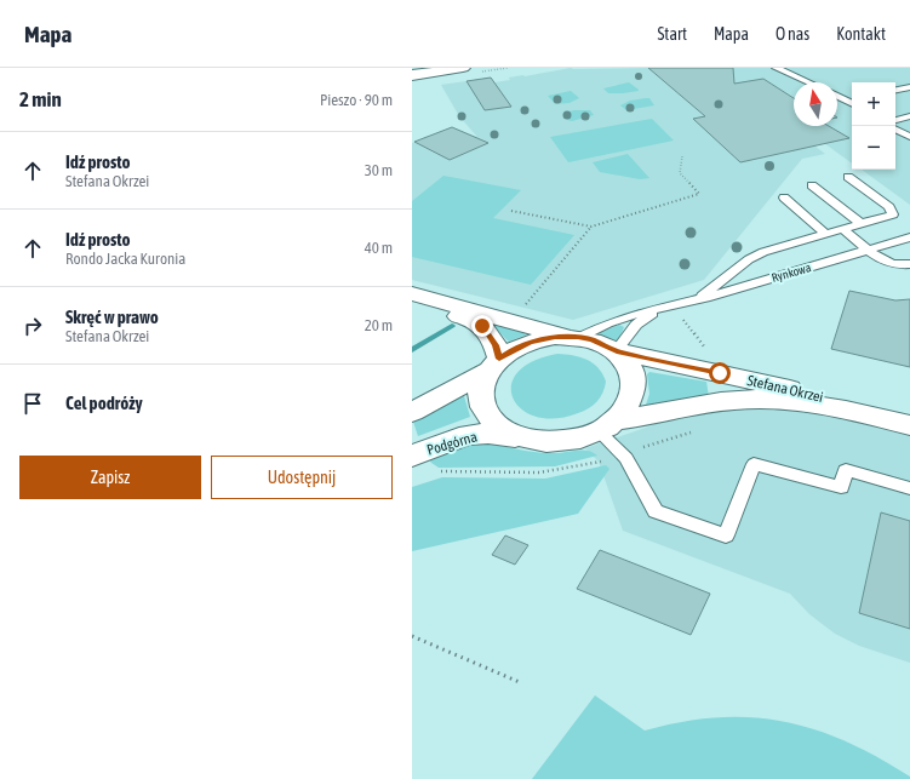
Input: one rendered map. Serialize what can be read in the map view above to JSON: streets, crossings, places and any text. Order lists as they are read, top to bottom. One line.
{"streets":{"street":["Stefana Okrzei","Podgórna"],"lane":["Rynkowa"]},"crossings":[["Rynkowa","Stefana Okrzei"],["Rynkowa","Podgórna"],["Stefana Okrzei","Podgórna"]],"north":"top","page":{"header":"Mapa","nav":["Start","Mapa","O nas","Kontakt"],"heading":["2 min","Pieszo · 90 m"],"map_buttons":["+","−"],"list":[["Idź prosto","Stefana Okrzei","30 m"],["Idź prosto","Rondo Jacka Kuronia","40 m"],["Skręć w prawo","Stefana Okrzei","20 m"],"Cel podróży"],"buttons":["Zapisz","Udostępnij"]}}
